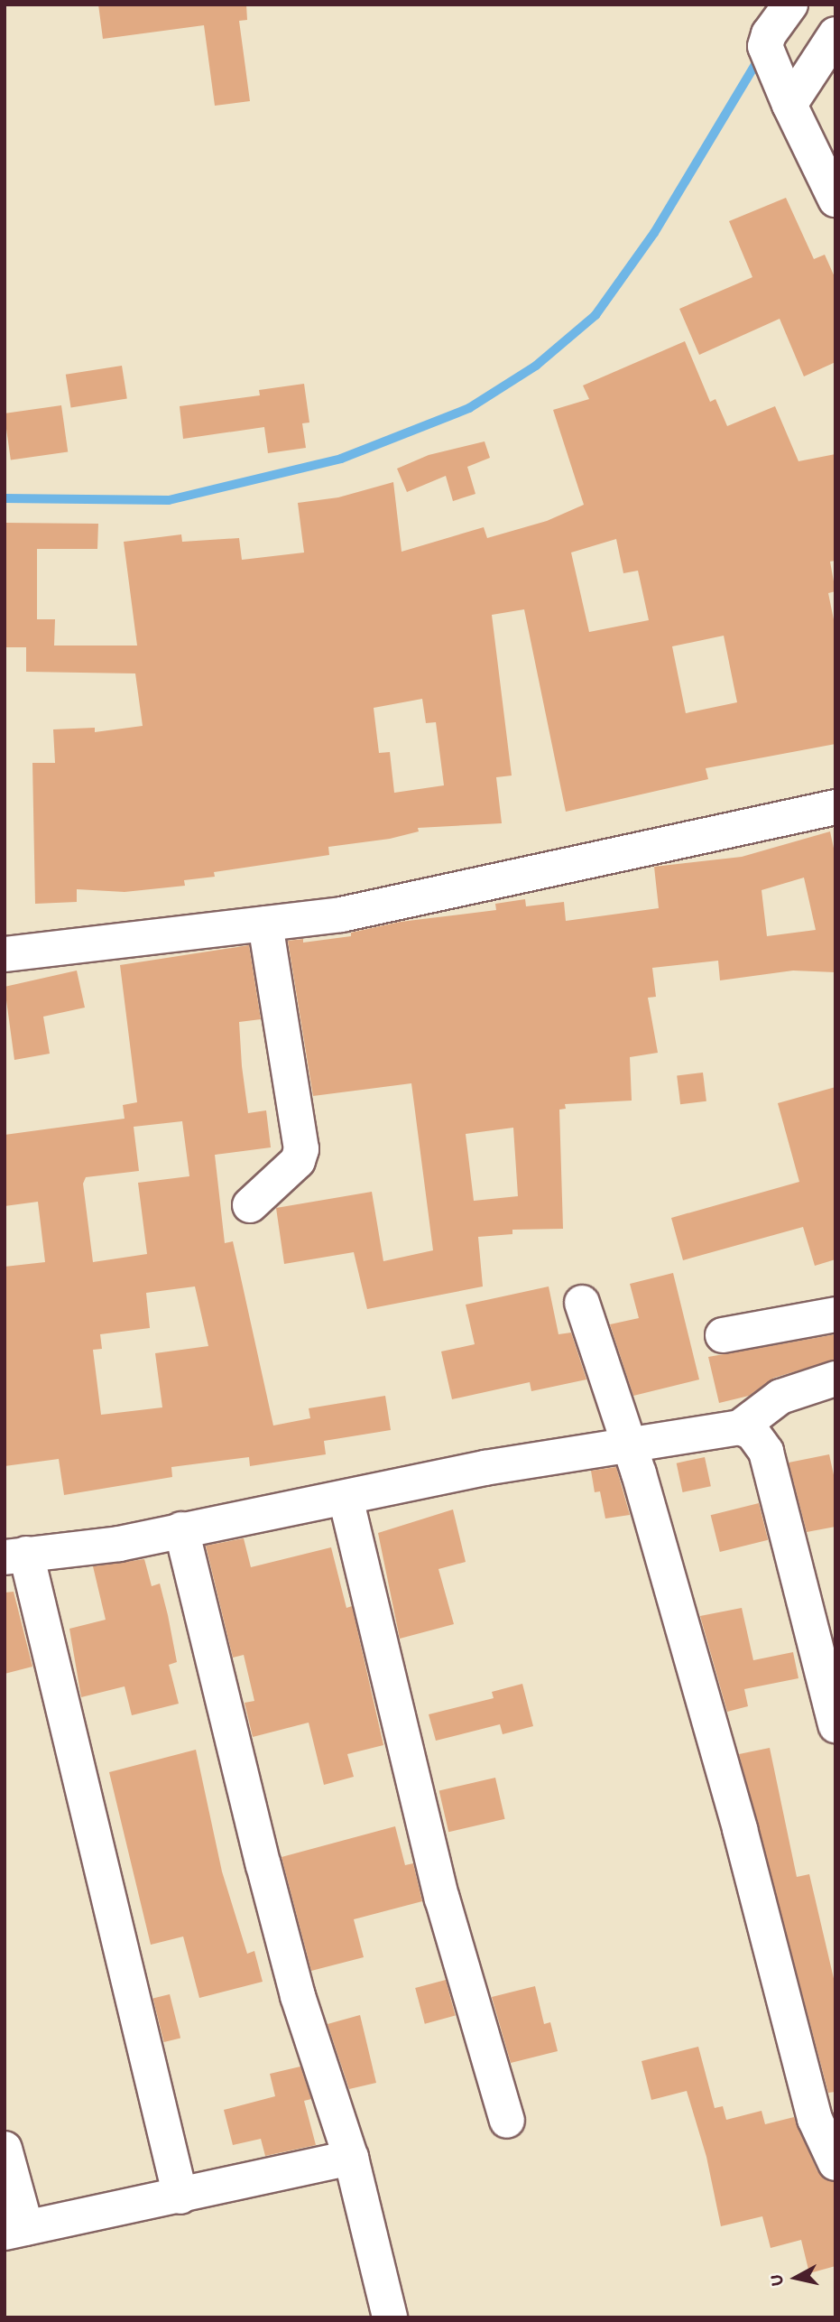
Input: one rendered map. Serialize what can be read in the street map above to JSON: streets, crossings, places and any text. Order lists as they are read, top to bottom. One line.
{"north":"left"}
